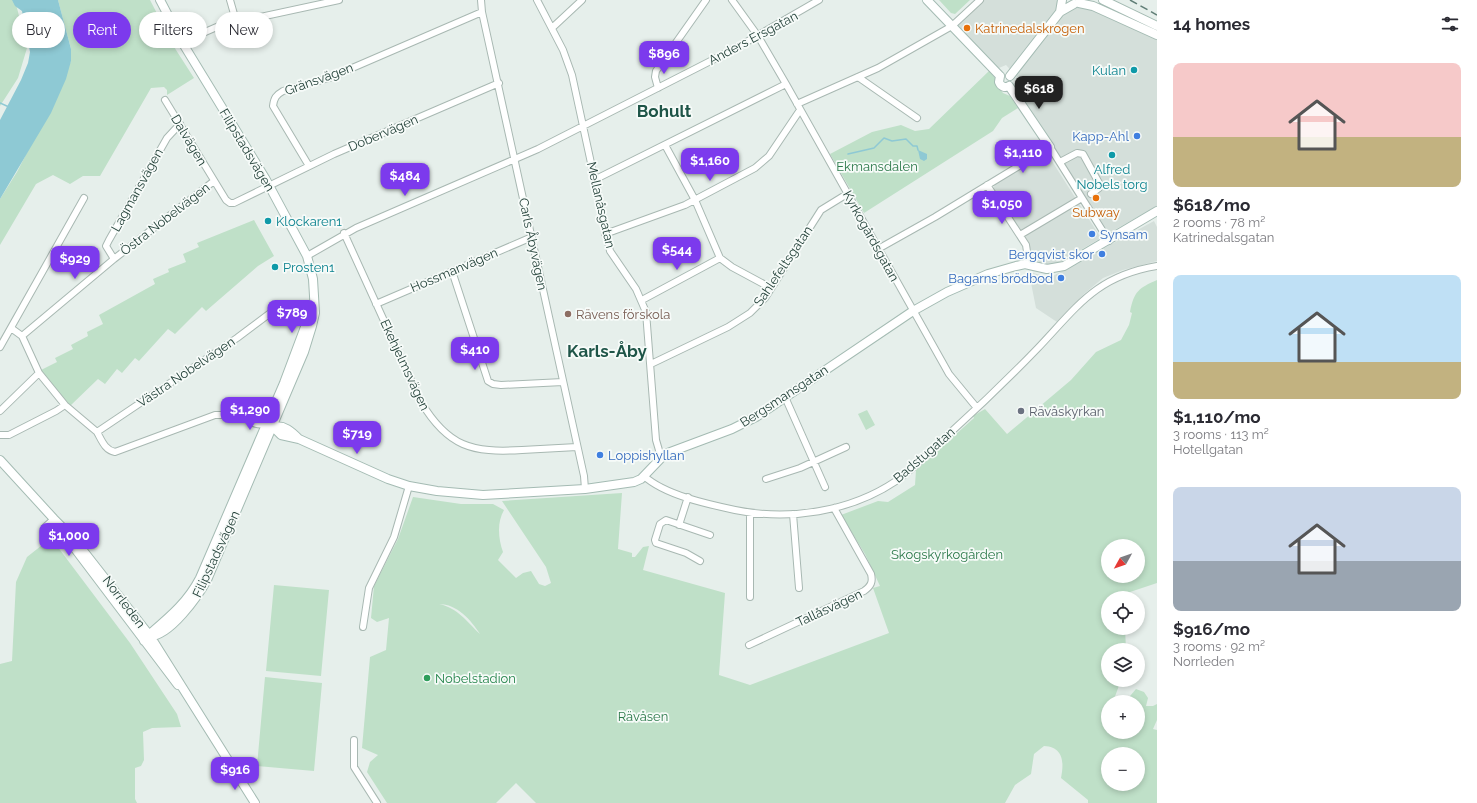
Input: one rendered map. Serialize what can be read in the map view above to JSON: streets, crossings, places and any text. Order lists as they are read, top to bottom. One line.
{"streets":{"street":["Anders Ersgatan","Gränsvägen","Dobervägen","Dalvägen","Filipstadsvägen","Lagmansvägen","Mellanåsgatan","Östra Nobelvägen","Kyrkogårdsgatan","Carls Åbyvägen","Sahlefeltsgatan","Hossmanvägen","Ekehjelmsvägen","Västra Nobelvägen","Bergsmansgatan","Badstugatan","Norrleden","Tallåsvägen"]},"crossings":[["Anders Ersgatan","Filipstadsvägen"],["Anders Ersgatan","Mellanåsgatan"],["Anders Ersgatan","Kyrkogårdsgatan"],["Anders Ersgatan","Carls Åbyvägen"],["Anders Ersgatan","Ekehjelmsvägen"],["Gränsvägen","Dobervägen"],["Gränsvägen","Carls Åbyvägen"],["Dobervägen","Dalvägen"],["Dobervägen","Filipstadsvägen"],["Dobervägen","Carls Åbyvägen"],["Dalvägen","Filipstadsvägen"],["Dalvägen","Lagmansvägen"],["Dalvägen","Östra Nobelvägen"],["Filipstadsvägen","Västra Nobelvägen"],["Filipstadsvägen","Bergsmansgatan"],["Filipstadsvägen","Norrleden"],["Lagmansvägen","Östra Nobelvägen"],["Mellanåsgatan","Sahlefeltsgatan"],["Mellanåsgatan","Bergsmansgatan"],["Kyrkogårdsgatan","Sahlefeltsgatan"],["Kyrkogårdsgatan","Bergsmansgatan"],["Kyrkogårdsgatan","Badstugatan"],["Carls Åbyvägen","Hossmanvägen"],["Carls Åbyvägen","Ekehjelmsvägen"],["Carls Åbyvägen","Bergsmansgatan"],["Hossmanvägen","Ekehjelmsvägen"],["Västra Nobelvägen","Bergsmansgatan"],["Bergsmansgatan","Badstugatan"],["Badstugatan","Tallåsvägen"]],"districts":["Bohult","Karls-Åby"],"parks":["Ekmansdalen","Skogskyrkogården","Rävåsen"],"places":["Katrinedalskrogen","Kulan","Kapp-Ahl","Alfred Nobels torg","Subway","Klockaren1","Synsam","Bergqvist skor","Prosten1","Bagarns brödbod","Rävens förskola","Rävåskyrkan","Loppishyllan","Nobelstadion"],"north":"bottom left","page":{"heading":"14 homes","chip":["Buy","Rent","Filters","New"],"price":["$896","$618","$1,110","$1,160","$484","$1,050","$544","$929","$789","$410","$1,290","$719","$1,000","$916"],"list":[{"name":"$618/mo","note":"2 rooms · 78 m² · Katrinedalsgatan"},{"name":"$1,110/mo","note":"3 rooms · 113 m² · Hotellgatan"},{"name":"$916/mo","note":"3 rooms · 92 m² · Norrleden"}],"map_buttons":["+","−"]}}
